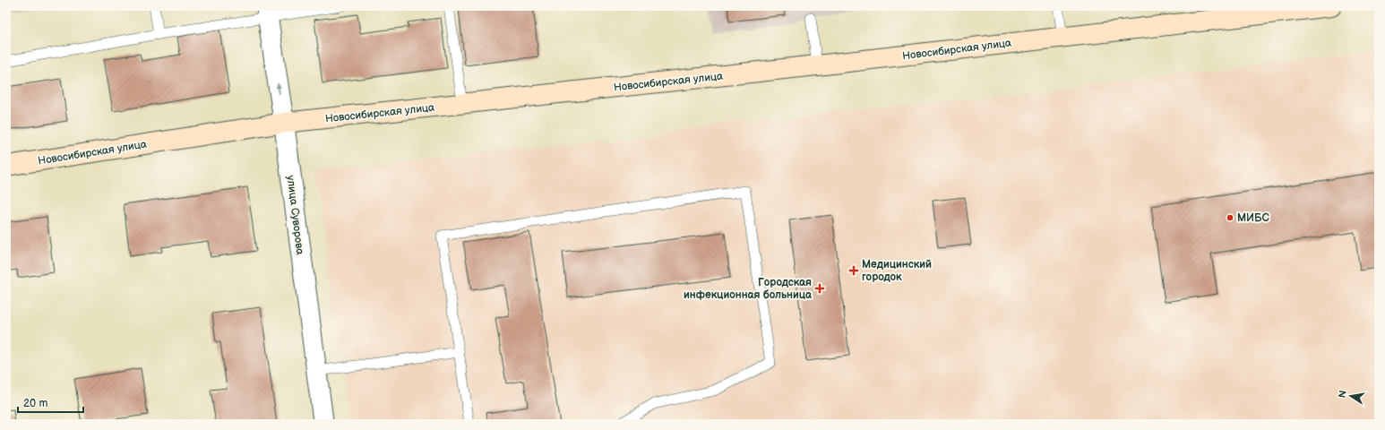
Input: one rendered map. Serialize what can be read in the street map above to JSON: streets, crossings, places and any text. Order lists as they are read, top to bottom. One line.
{"streets":{"main road":["Новосибирская улица"],"street":["улица Суворова"]},"crossings":[["Новосибирская улица","улица Суворова"]],"places":{"other":["МИБС"],"health":["Медицинский городок","Городская инфекционная больница"]},"scale_bar":"20 m","north":"left"}
